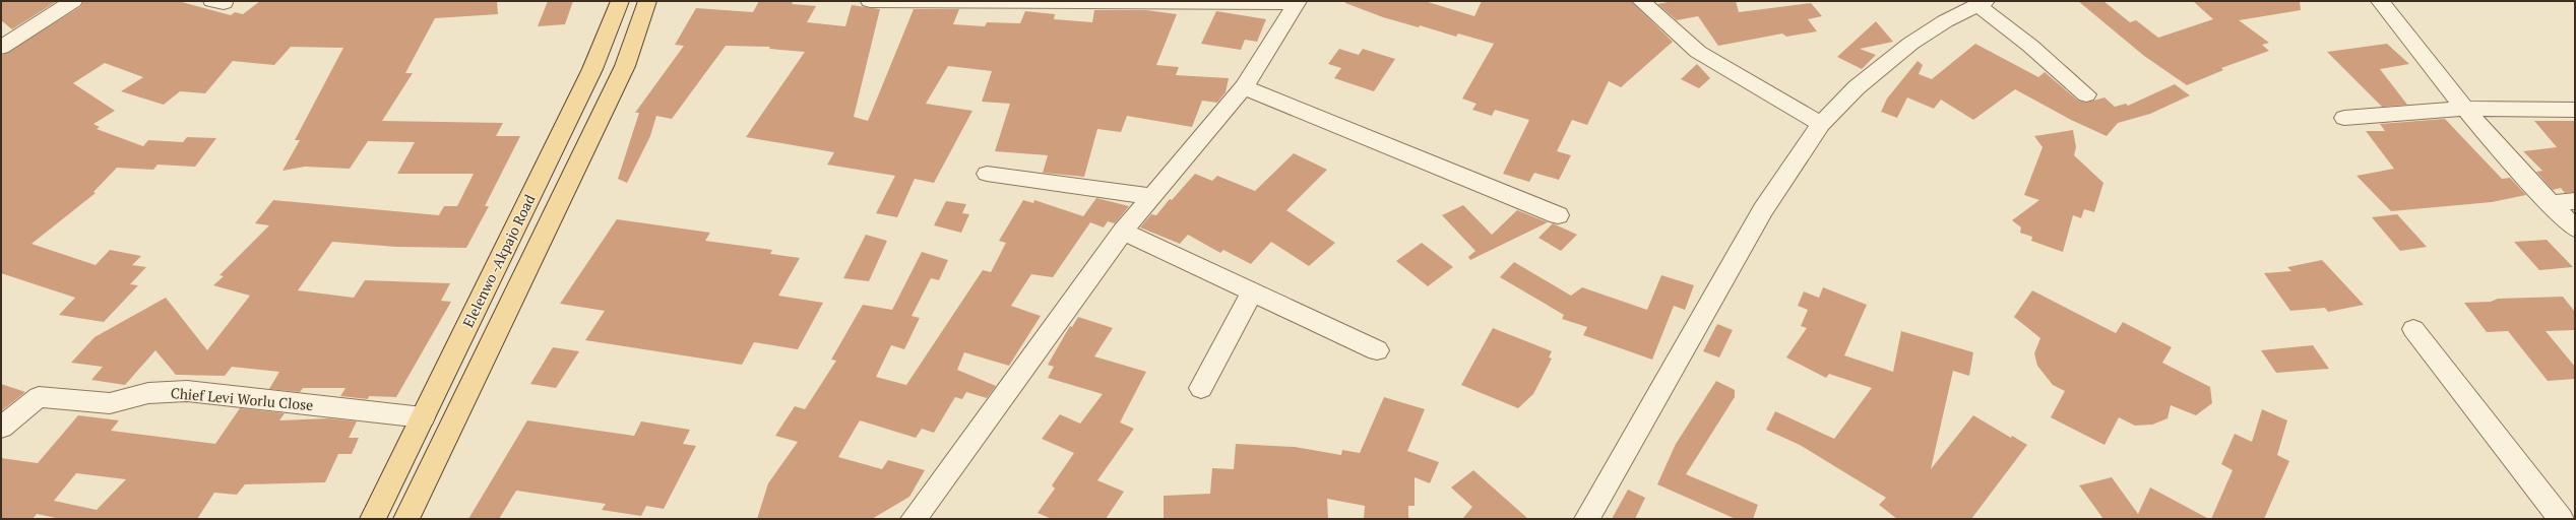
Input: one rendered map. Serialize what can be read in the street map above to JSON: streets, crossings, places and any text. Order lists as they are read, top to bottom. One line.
{"streets":{"main road":["Elelenwo -Akpajo Road"],"street":["Chief Levi Worlu Close"]},"crossings":[["Elelenwo -Akpajo Road","Chief Levi Worlu Close"]]}
